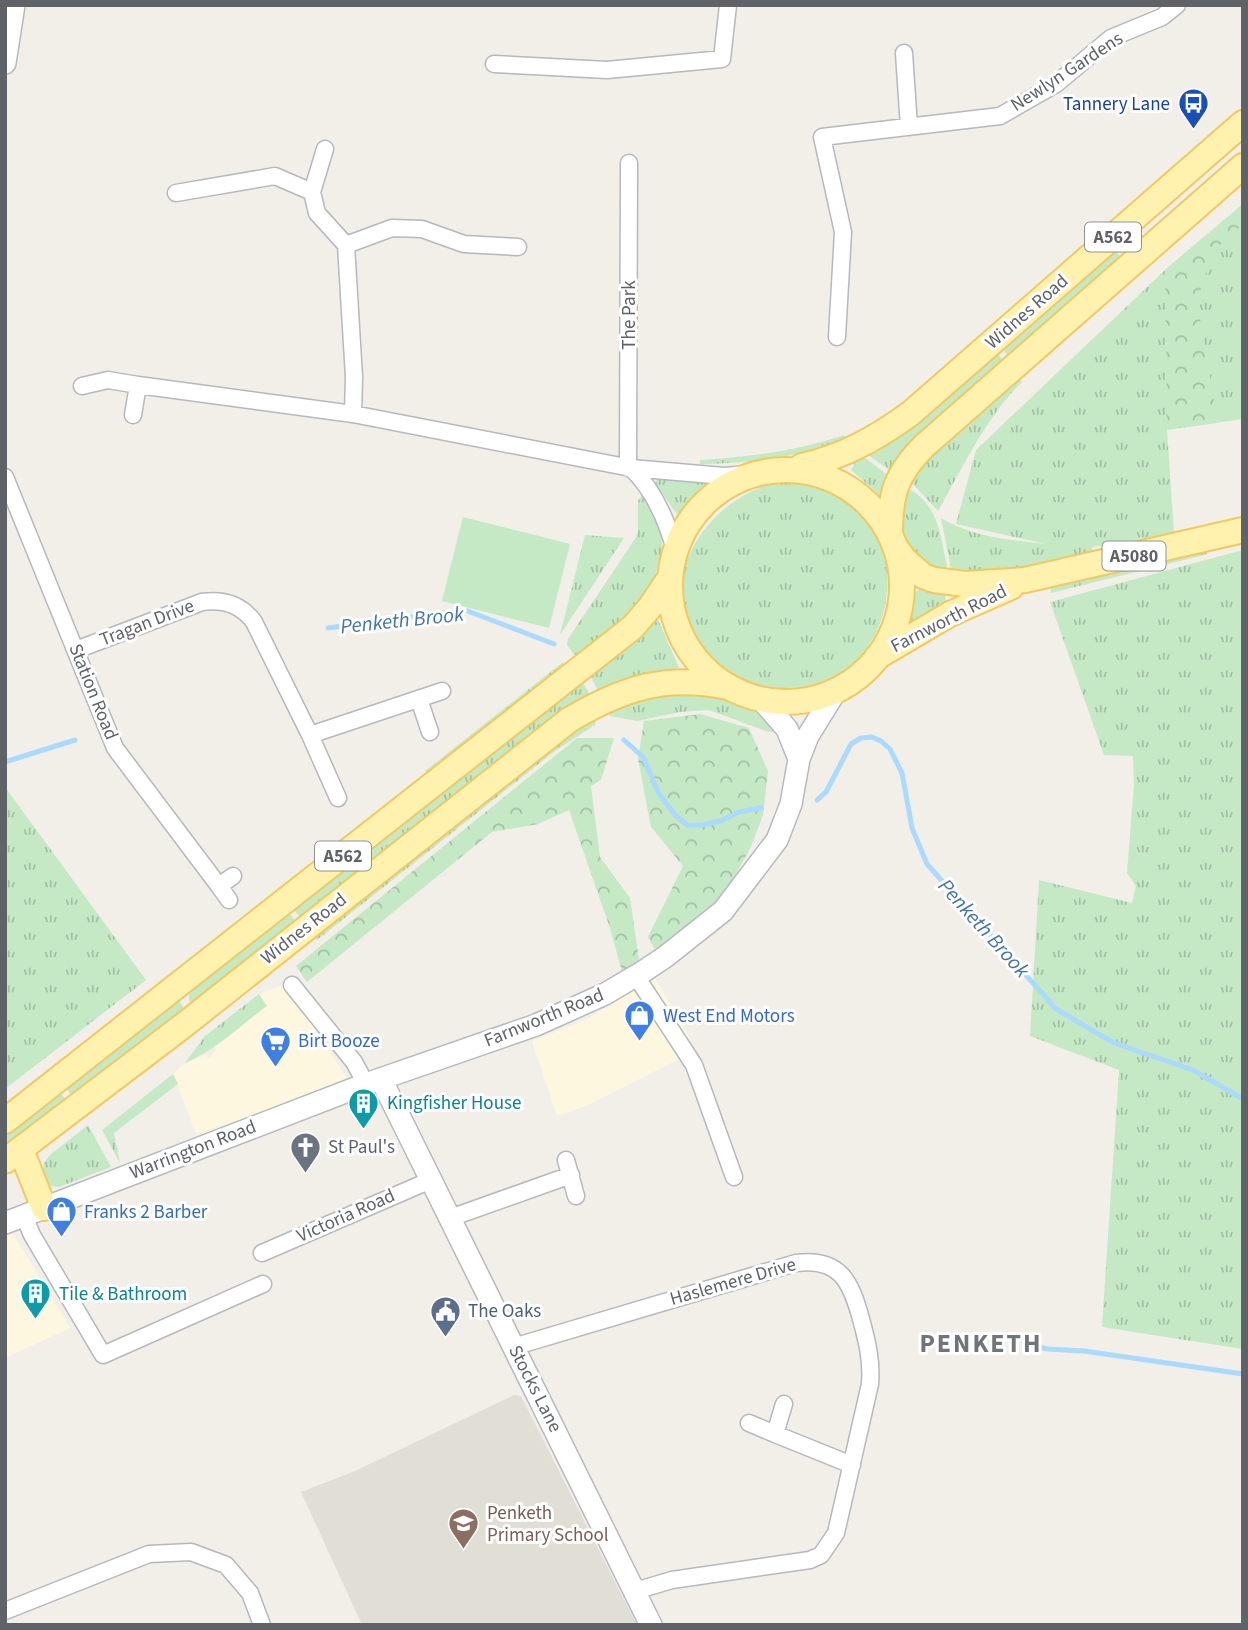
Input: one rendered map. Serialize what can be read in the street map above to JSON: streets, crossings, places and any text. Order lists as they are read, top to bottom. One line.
{"streets":{"main road":["A562","Widnes Road","A5080","Farnworth Road"],"street":["Newlyn Gardens","The Park","Tragan Drive","Station Road","Warrington Road","Victoria Road","Haslemere Drive","Stocks Lane"]},"crossings":[["A562","Widnes Road"],["A562","Farnworth Road"],["Widnes Road","Farnworth Road"],["Farnworth Road","Warrington Road"],["Farnworth Road","Stocks Lane"],["Tragan Drive","Station Road"],["Warrington Road","Stocks Lane"],["Victoria Road","Stocks Lane"],["Haslemere Drive","Stocks Lane"]],"districts":["PENKETH"],"water":["Penketh Brook"],"places":{"bus stop":["Tannery Lane"],"shop":["West End Motors","Franks 2 Barber"],"supermarket":["Birt Booze"],"building":["Kingfisher House","Tile & Bathroom"],"church":["St Paul's"],"public building":["The Oaks"],"school or university":["Penketh Primary School"]}}
